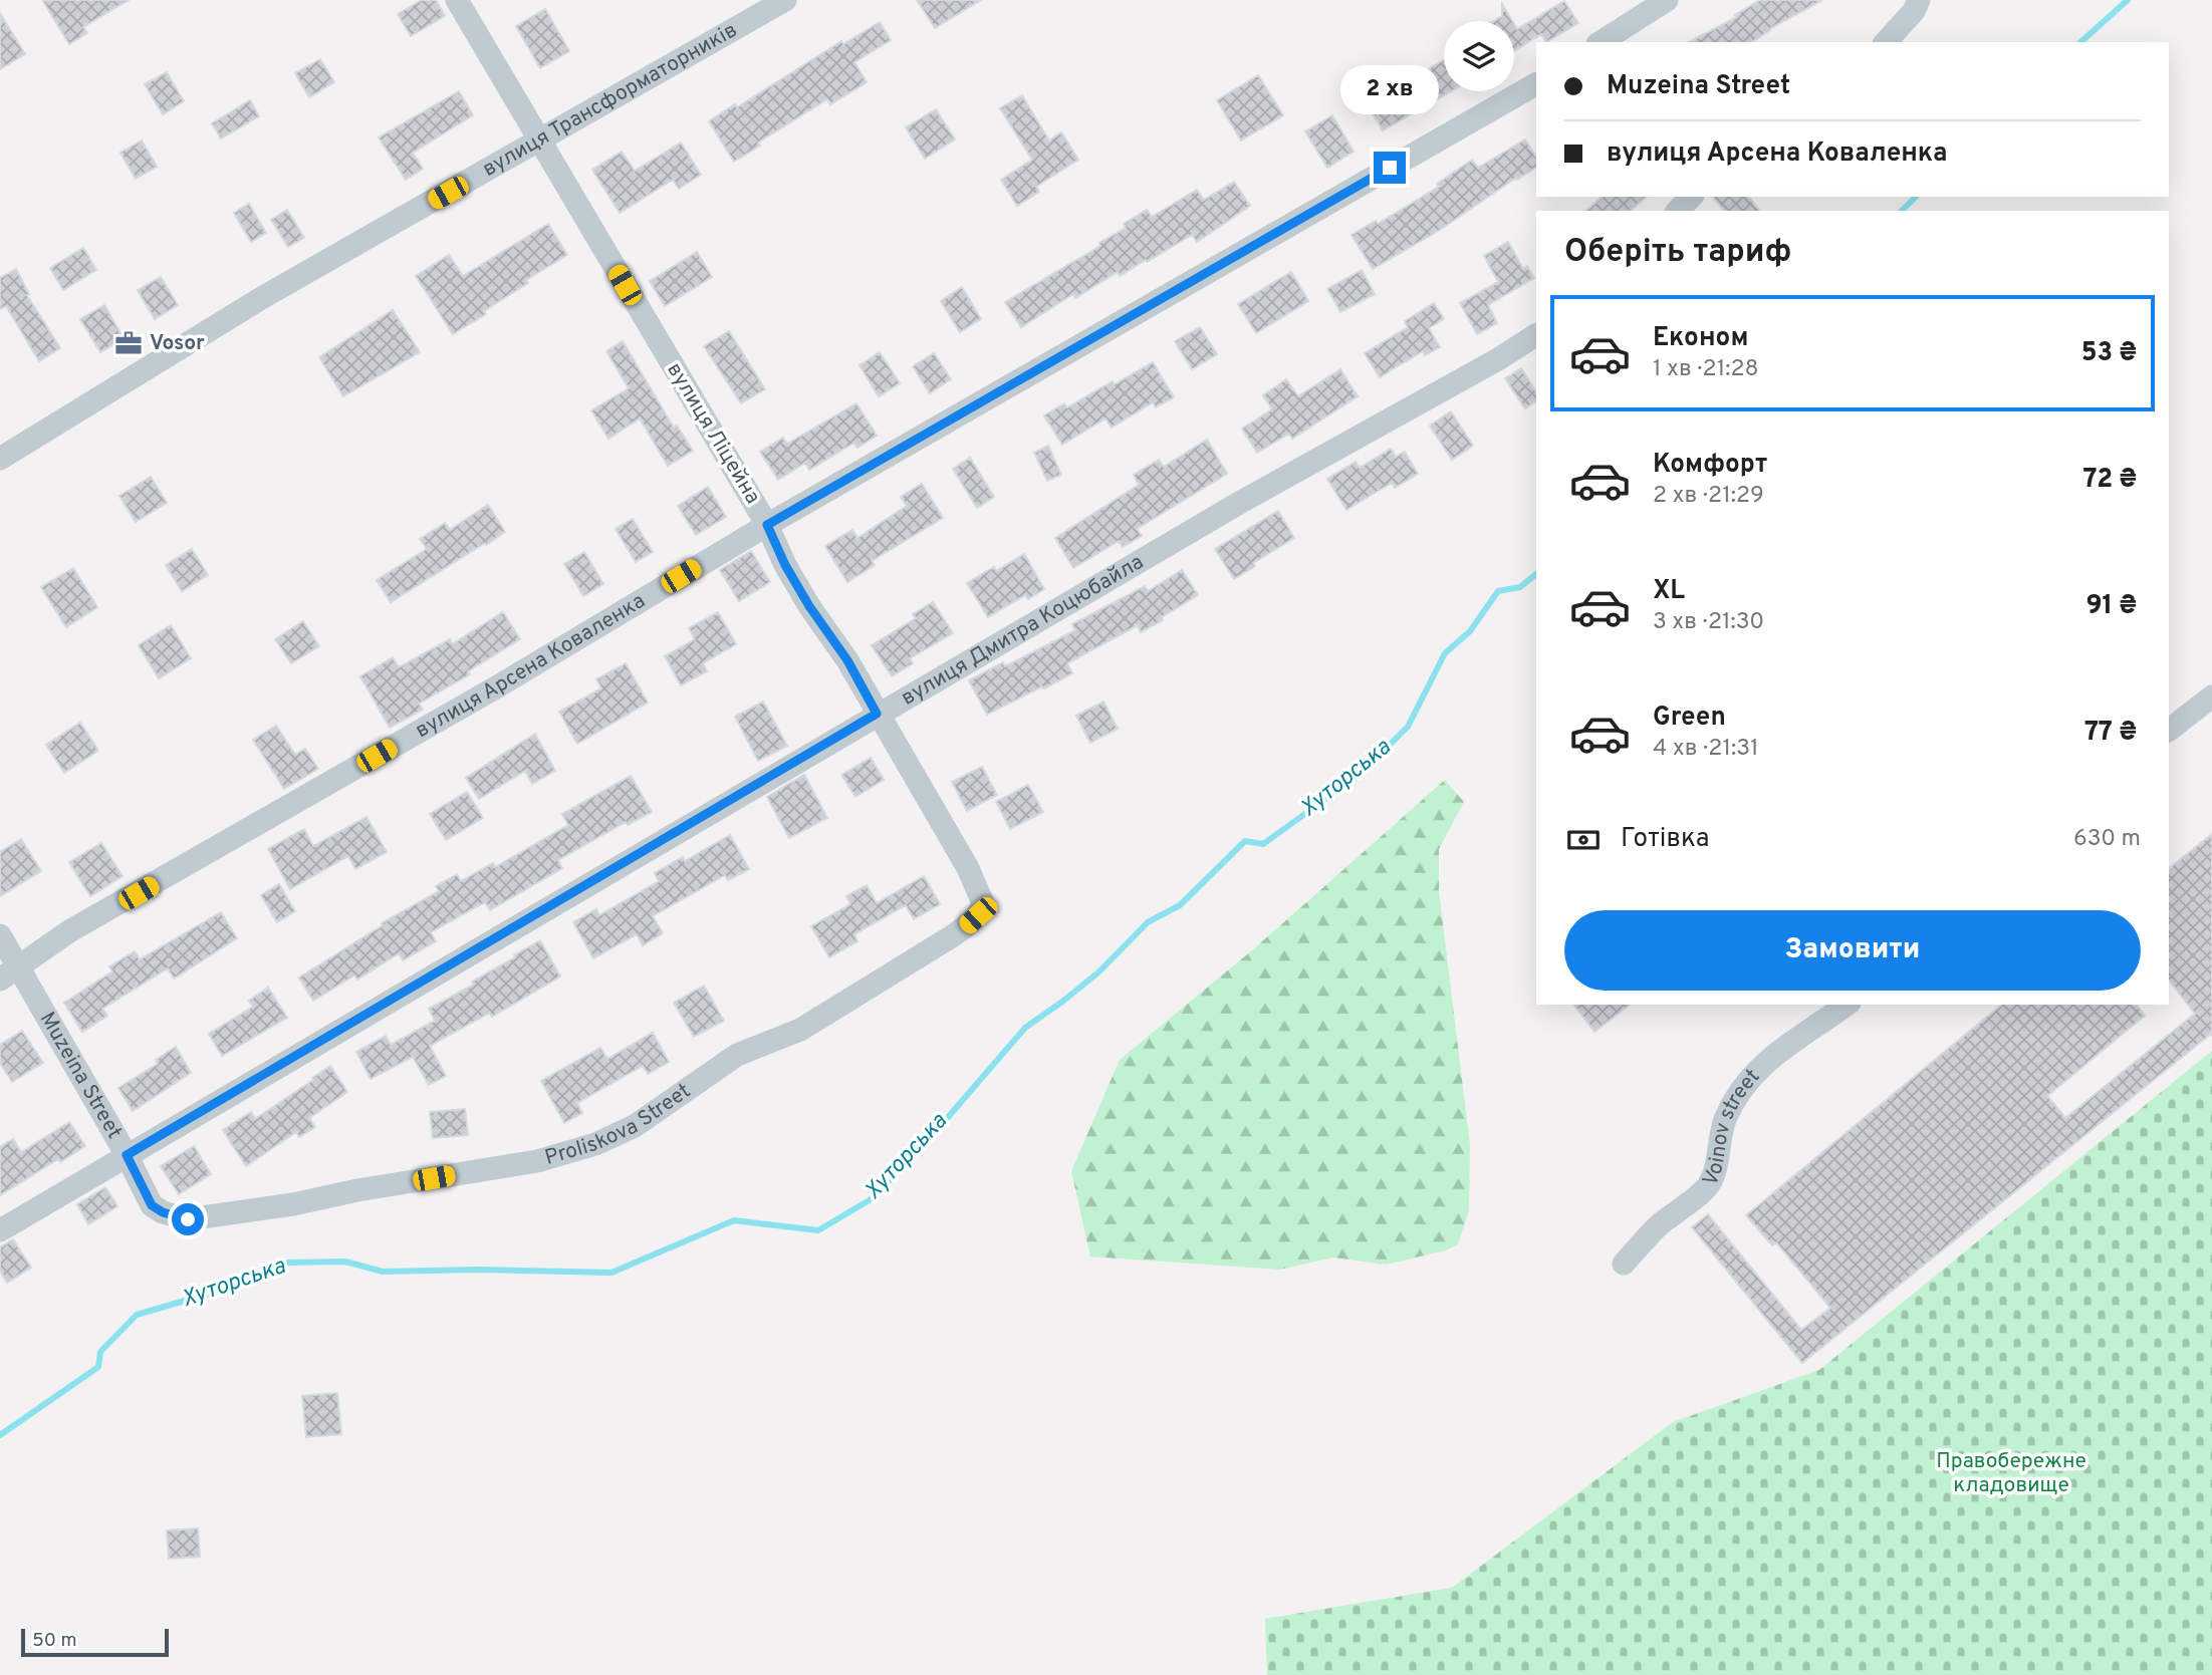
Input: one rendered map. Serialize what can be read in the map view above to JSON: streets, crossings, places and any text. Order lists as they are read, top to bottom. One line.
{"streets":{"street":["вулиця Трансформаторників","вулиця Ліцейна","вулиця Дмитра Коцюбайла","вулиця Арсена Коваленка","Muzeina Street","Proliskova Street","Voinov street"]},"crossings":[["вулиця Трансформаторників","вулиця Ліцейна"],["вулиця Ліцейна","вулиця Дмитра Коцюбайла"],["вулиця Ліцейна","вулиця Арсена Коваленка"],["вулиця Ліцейна","Proliskova Street"],["вулиця Дмитра Коцюбайла","Muzeina Street"],["вулиця Арсена Коваленка","Muzeina Street"],["Muzeina Street","Proliskova Street"]],"water":["Хуторська"],"parks":["Правобережне кладовище"],"places":{"office":["Vosor"]},"scale_bar":"50 m","page":{"banner":["Muzeina Street","вулиця Арсена Коваленка"],"bubble":"2 хв","heading":"Оберіть тариф","list":[{"name":"Економ","note":"1 хв · 21:28","value":"53 ₴"},{"name":"Комфорт","note":"2 хв · 21:29","value":"72 ₴"},{"name":"XL","note":"3 хв · 21:30","value":"91 ₴"},{"name":"Green","note":"4 хв · 21:31","value":"77 ₴"}],"pay":["Готівка","630 m"],"buttons":"Замовити","scale":"50 m"}}
